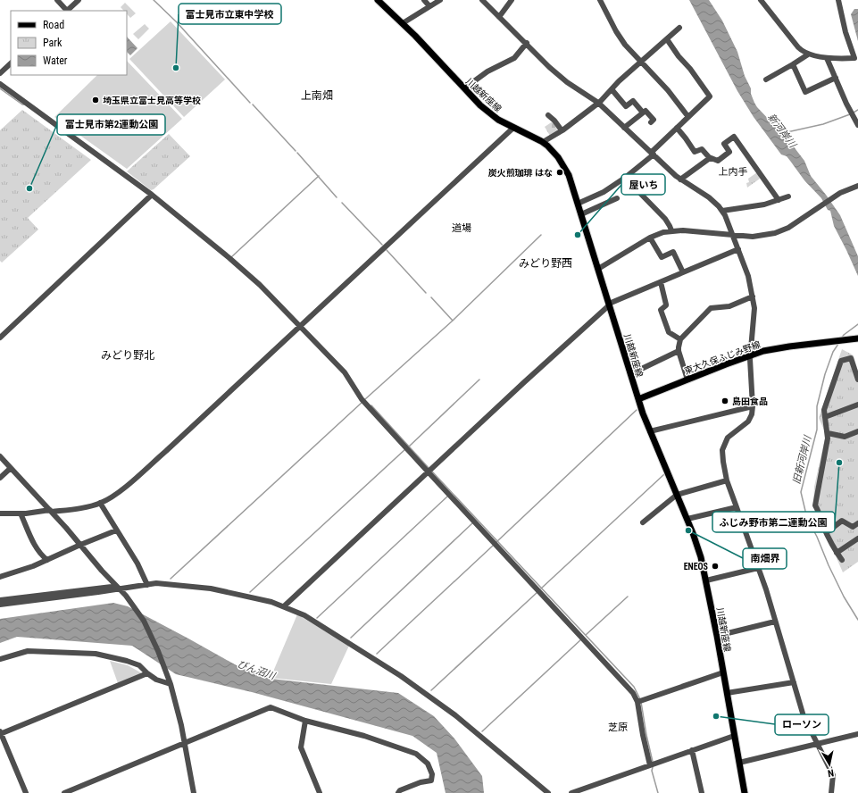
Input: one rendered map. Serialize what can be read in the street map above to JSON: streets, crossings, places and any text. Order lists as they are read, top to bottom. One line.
{"streets":{"main road":["川越新座線","東大久保ふじみ野線"]},"crossings":[["川越新座線","東大久保ふじみ野線"]],"districts":["上南畑","上内手","道場","みどり野西","みどり野北","芝原"],"water":["新河岸川","旧新河岸川","びん沼川"],"places":["富士見市立東中学校","埼玉県立富士見高等学校","炭火煎珈琲 はな","富士見市第2運動公園","屋いち","島田食品","ふじみ野市第二運動公園","南畑界","ENEOS","ローソン"],"legend":["Road","Park","Water"],"north":"bottom"}
